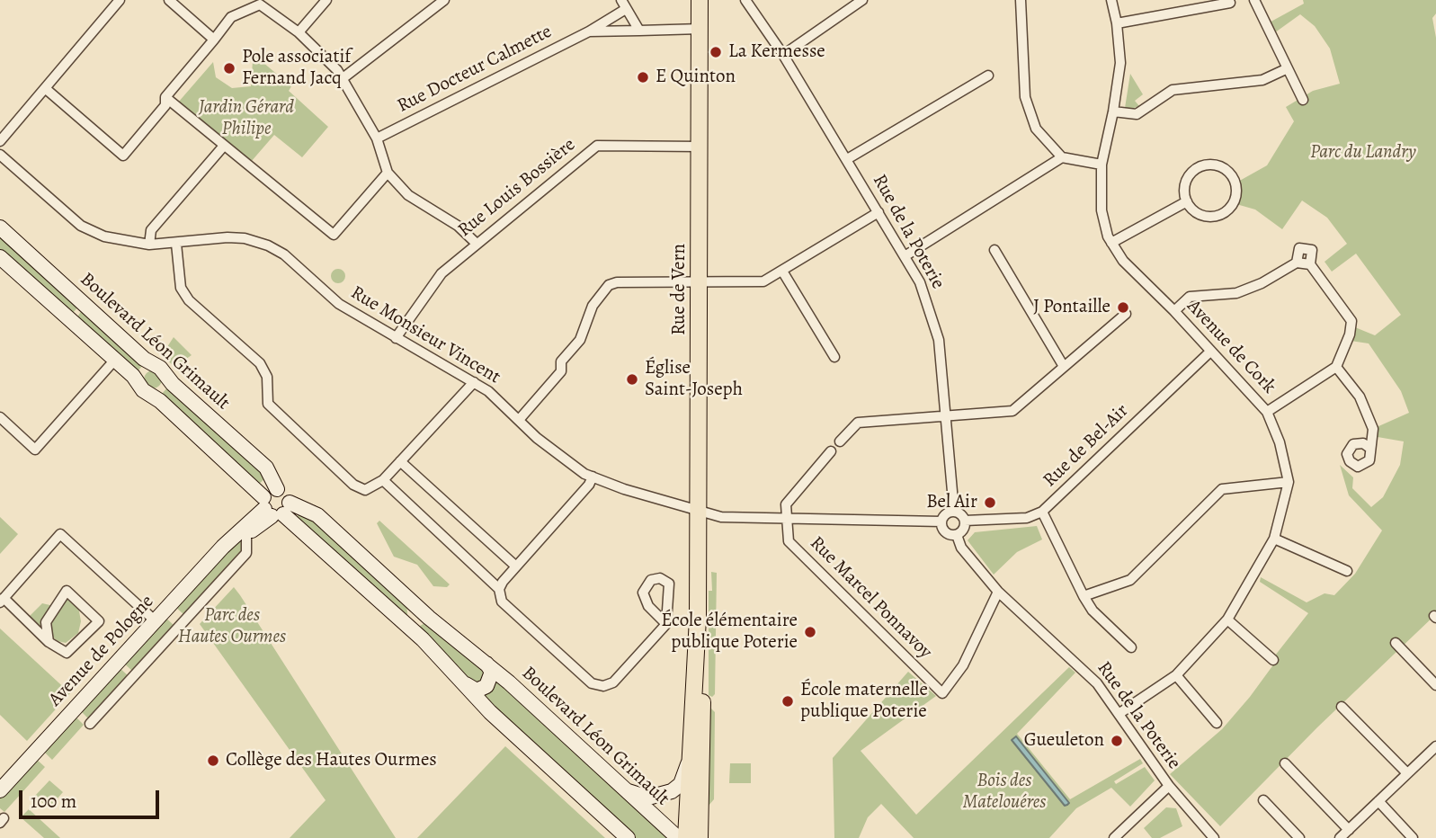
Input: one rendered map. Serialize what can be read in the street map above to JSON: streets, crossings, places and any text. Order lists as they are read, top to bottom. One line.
{"streets":{"main road":["Rue de Vern","Boulevard Léon Grimault","Avenue de Pologne"],"street":["Rue Docteur Calmette","Rue Louis Bossière","Rue de la Poterie","Rue Monsieur Vincent","Avenue de Cork","Rue de Bel-Air","Rue Marcel Ponnavoy"]},"crossings":[["Rue Docteur Calmette","Rue de Vern"],["Rue Louis Bossière","Rue de Vern"],["Rue Louis Bossière","Rue Monsieur Vincent"],["Rue de la Poterie","Avenue de Cork"],["Rue de la Poterie","Rue de Bel-Air"],["Rue de la Poterie","Rue Marcel Ponnavoy"],["Rue de Vern","Rue Monsieur Vincent"],["Boulevard Léon Grimault","Avenue de Pologne"],["Avenue de Cork","Rue de Bel-Air"]],"parks":["Jardin Gérard Philipe","Parc du Landry","Parc des Hautes Ourmes","Bois des Matelouéres"],"places":["La Kermesse","Pole associatif Fernand Jacq","E Quinton","J Pontaille","Église Saint-Joseph","Bel Air","École élémentaire publique Poterie","École maternelle publique Poterie","Gueuleton","Collège des Hautes Ourmes"],"scale_bar":"100 m"}
